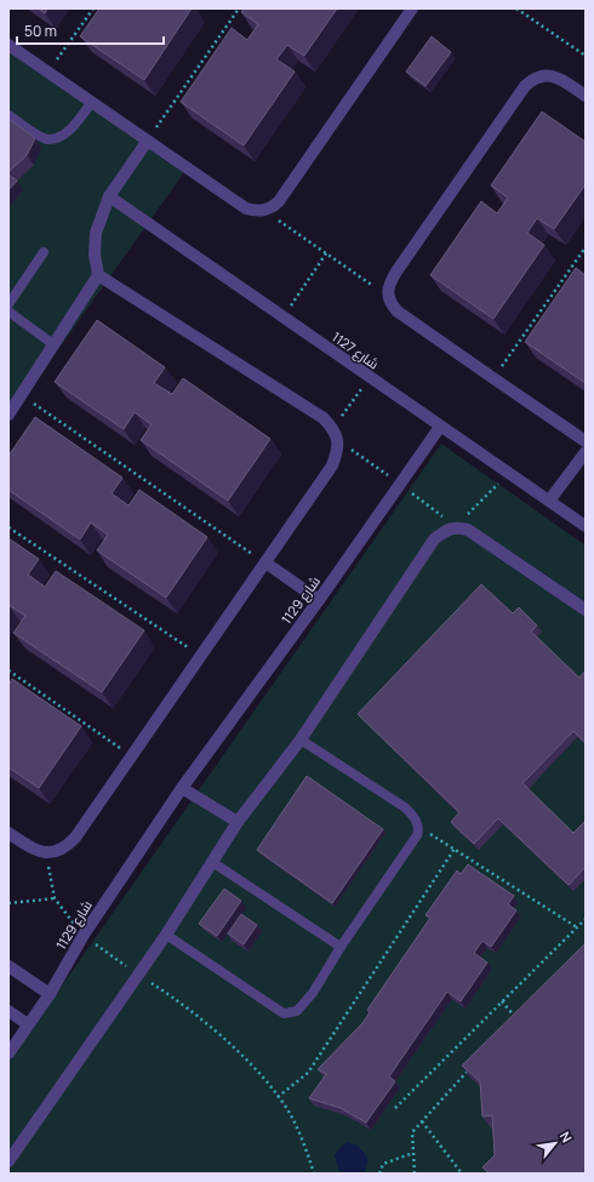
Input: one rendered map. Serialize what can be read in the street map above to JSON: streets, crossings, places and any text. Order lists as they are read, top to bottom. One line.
{"streets":{"street":["شارع 1127","شارع 1129"]},"crossings":[["شارع 1127","شارع 1129"]],"scale_bar":"50 m","north":"top right"}
